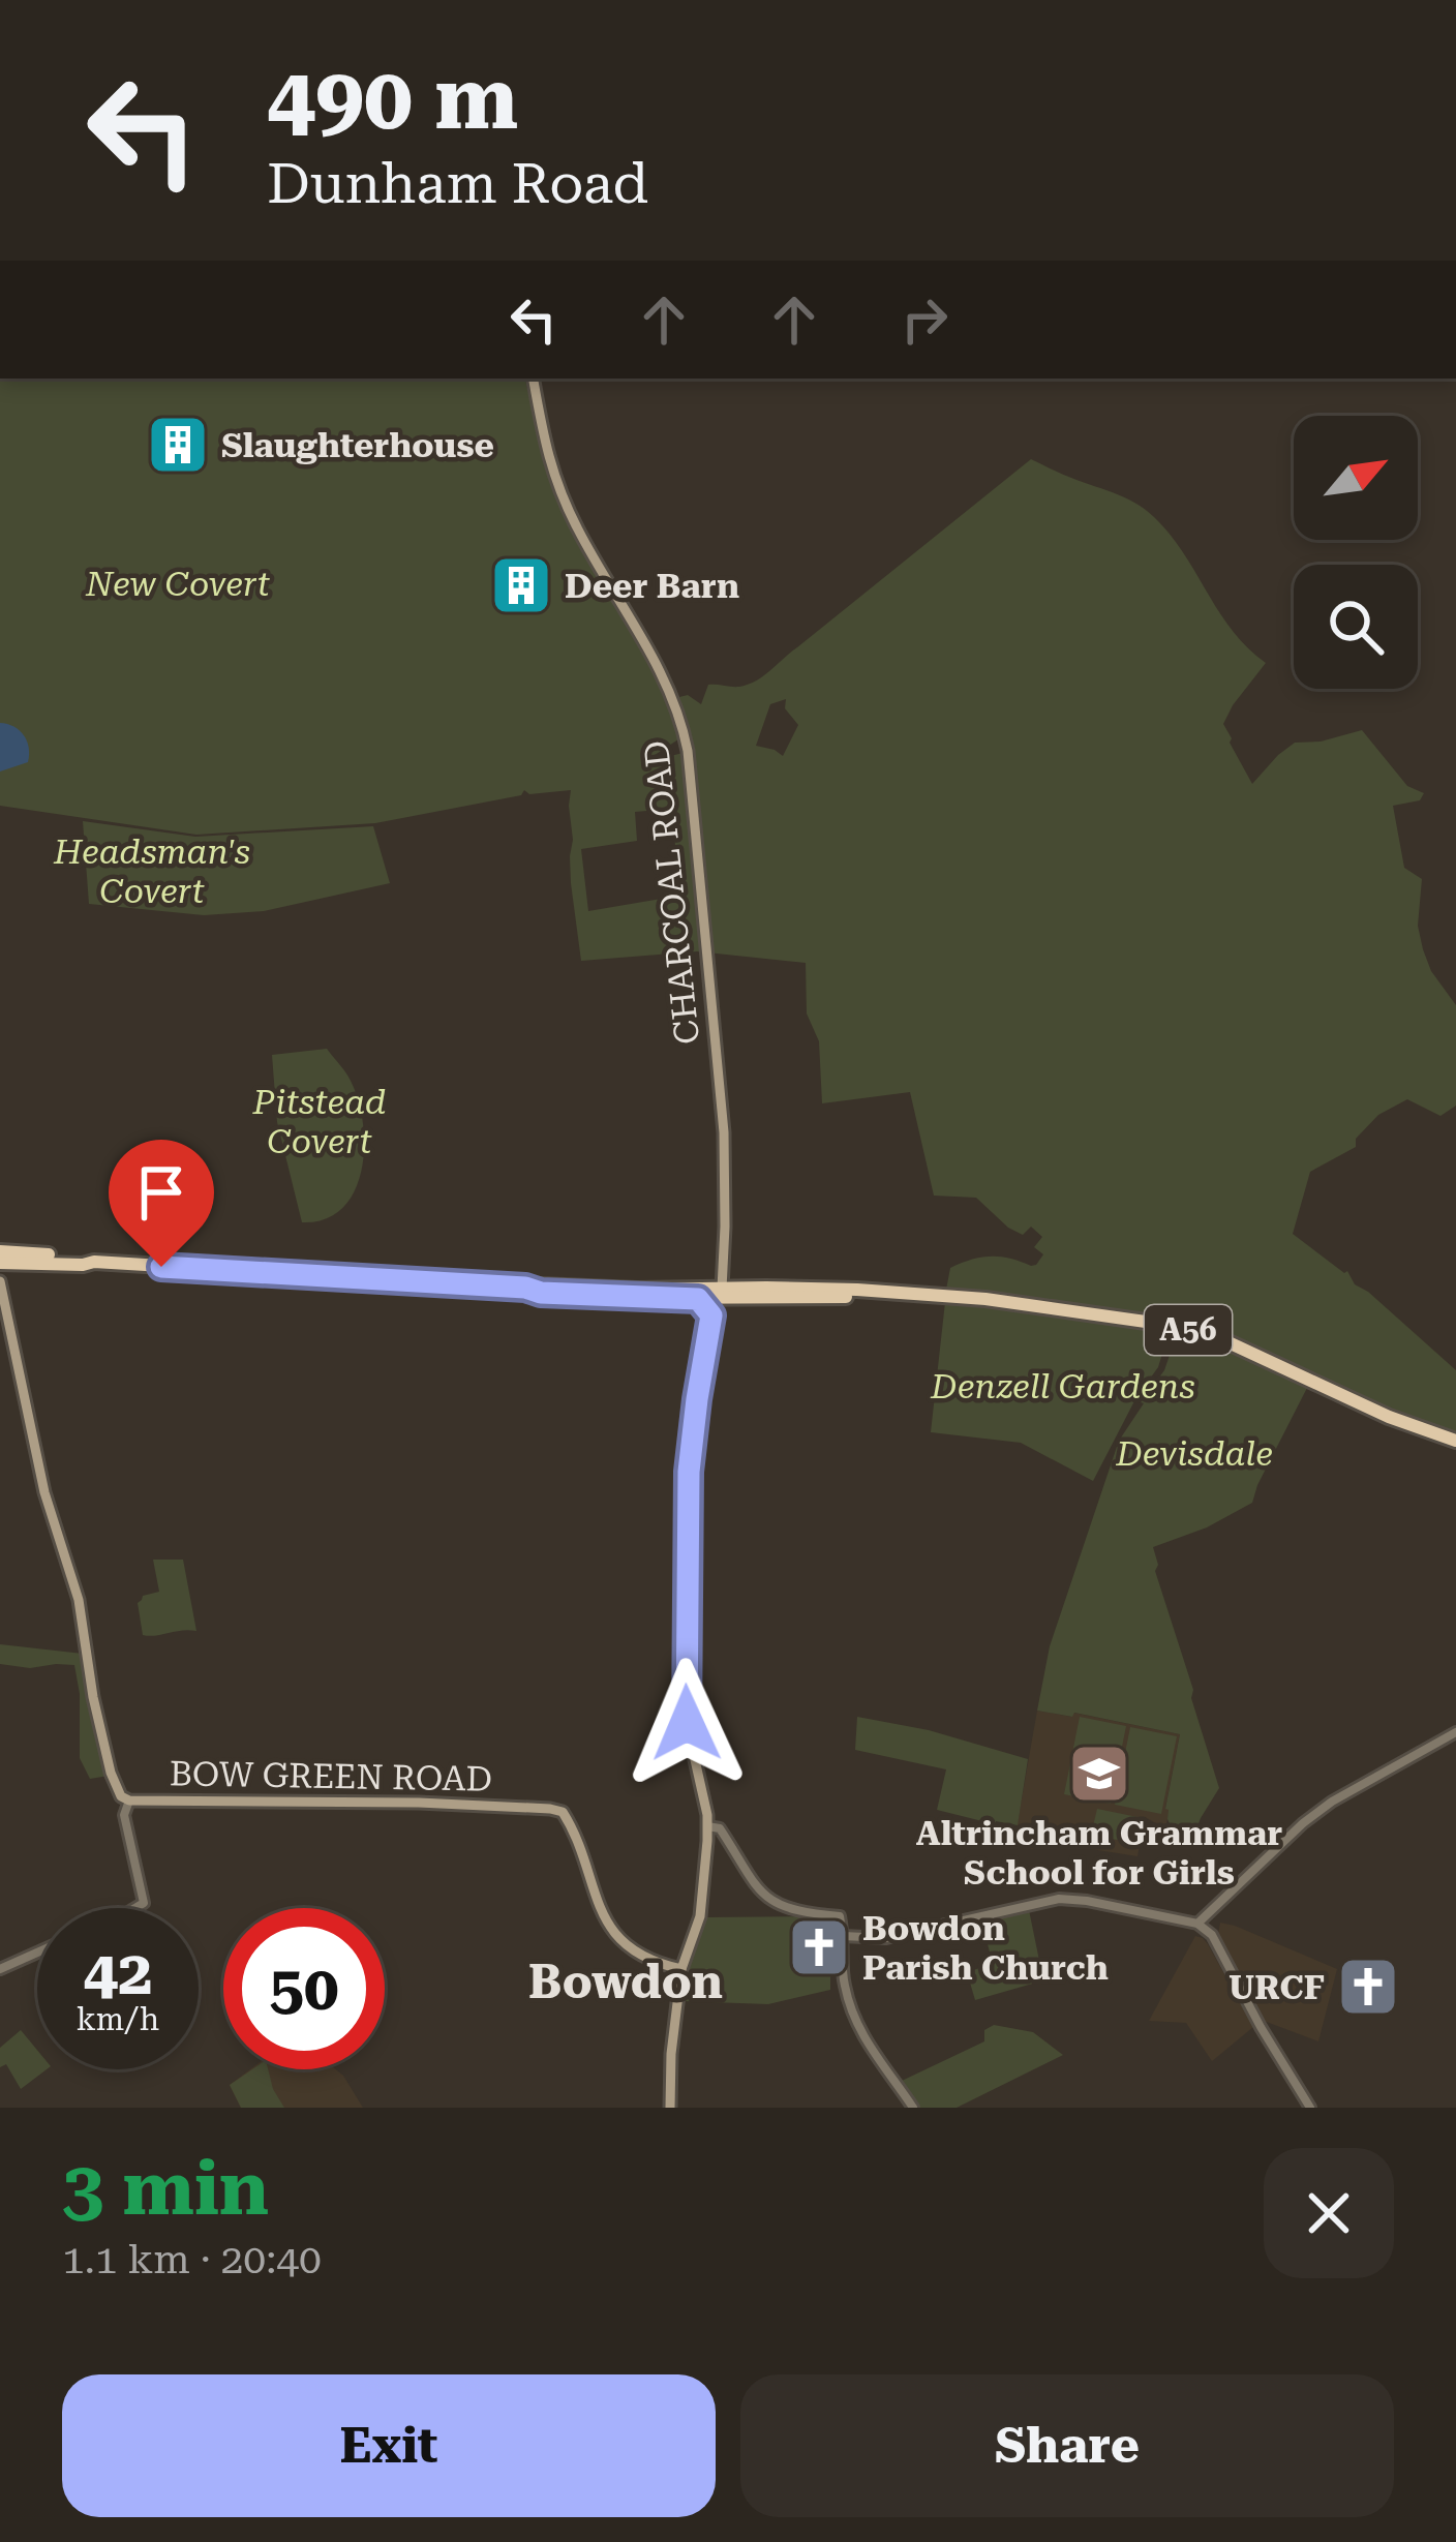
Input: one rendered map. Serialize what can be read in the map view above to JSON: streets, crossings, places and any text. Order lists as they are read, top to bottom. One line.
{"streets":{"highway":["A56"],"main road":["CHARCOAL ROAD","BOW GREEN ROAD"]},"crossings":[["CHARCOAL ROAD","A56"],["CHARCOAL ROAD","BOW GREEN ROAD"]],"districts":["Bowdon"],"parks":["New Covert","Headsman's Covert","Pitstead Covert","Denzell Gardens","Devisdale"],"places":{"building":["Slaughterhouse","Deer Barn"],"school or university":["Altrincham Grammar School for Girls"],"church":["Bowdon Parish Church","URCF"]},"north":"top right","page":{"turn":["490 m","Dunham Road"],"speed":"42 km/h","limit":"50","heading":["3 min","1.1 km · 20:40"],"buttons":["Exit","Share"]}}
